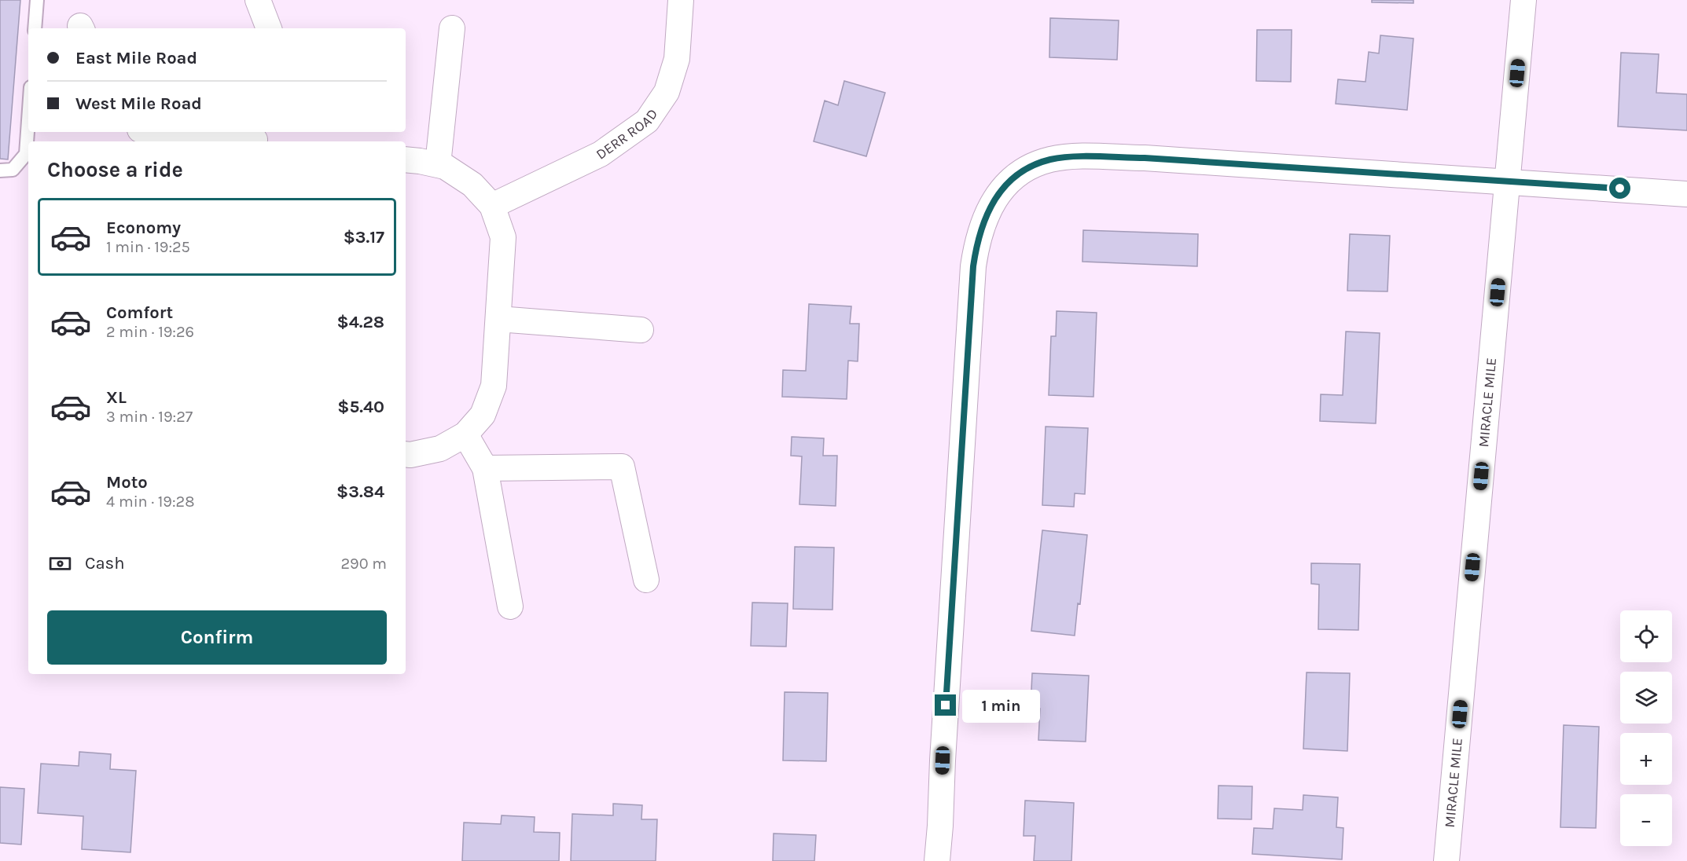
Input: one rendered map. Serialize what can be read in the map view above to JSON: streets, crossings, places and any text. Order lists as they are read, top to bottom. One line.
{"streets":{"street":["DERR ROAD","MIRACLE MILE"]},"page":{"banner":["East Mile Road","West Mile Road"],"heading":"Choose a ride","list":[{"name":"Economy","note":"1 min · 19:25","value":"$3.17"},{"name":"Comfort","note":"2 min · 19:26","value":"$4.28"},{"name":"XL","note":"3 min · 19:27","value":"$5.40"},{"name":"Moto","note":"4 min · 19:28","value":"$3.84"}],"pay":["Cash","290 m"],"buttons":"Confirm","map_buttons":["+","−"],"bubble":"1 min"}}
